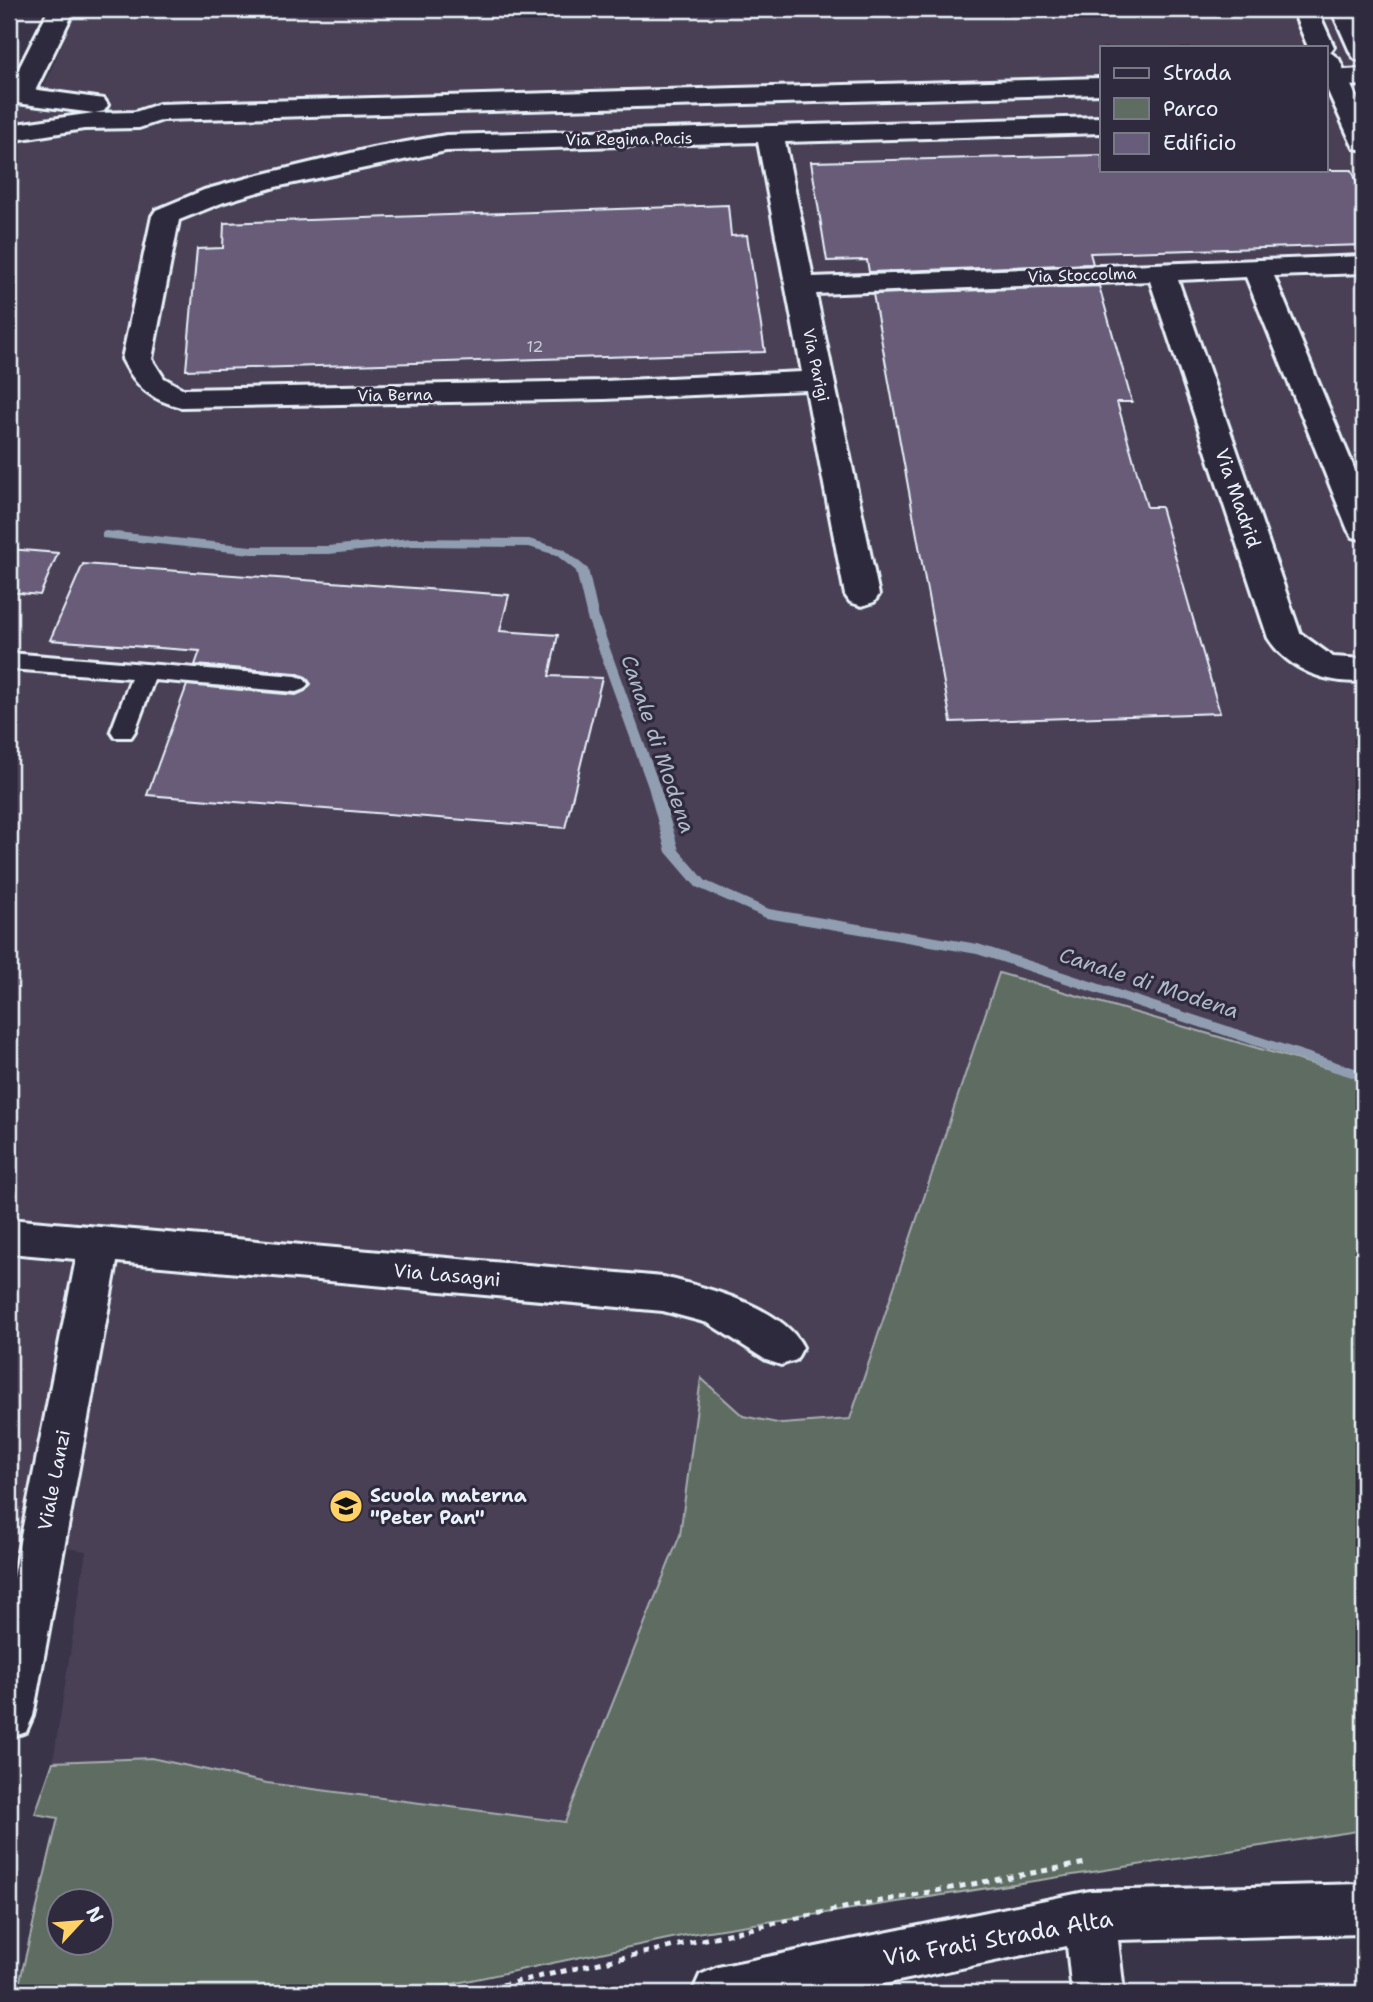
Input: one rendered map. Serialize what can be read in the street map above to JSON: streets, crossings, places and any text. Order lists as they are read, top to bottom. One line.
{"streets":{"street":["Via Regina Pacis","Via Stoccolma","Via Parigi","Via Berna","Via Madrid","Via Lasagni","Viale Lanzi","Via Frati Strada Alta"]},"crossings":[["Via Regina Pacis","Via Parigi"],["Via Regina Pacis","Via Berna"],["Via Stoccolma","Via Parigi"],["Via Stoccolma","Via Madrid"],["Via Parigi","Via Berna"],["Via Lasagni","Viale Lanzi"]],"water":["Canale di Modena"],"places":{"school or university":["Scuola materna \"Peter Pan\""]},"house_numbers":["12"],"legend":["Strada","Parco","Edificio"],"north":"top right"}
